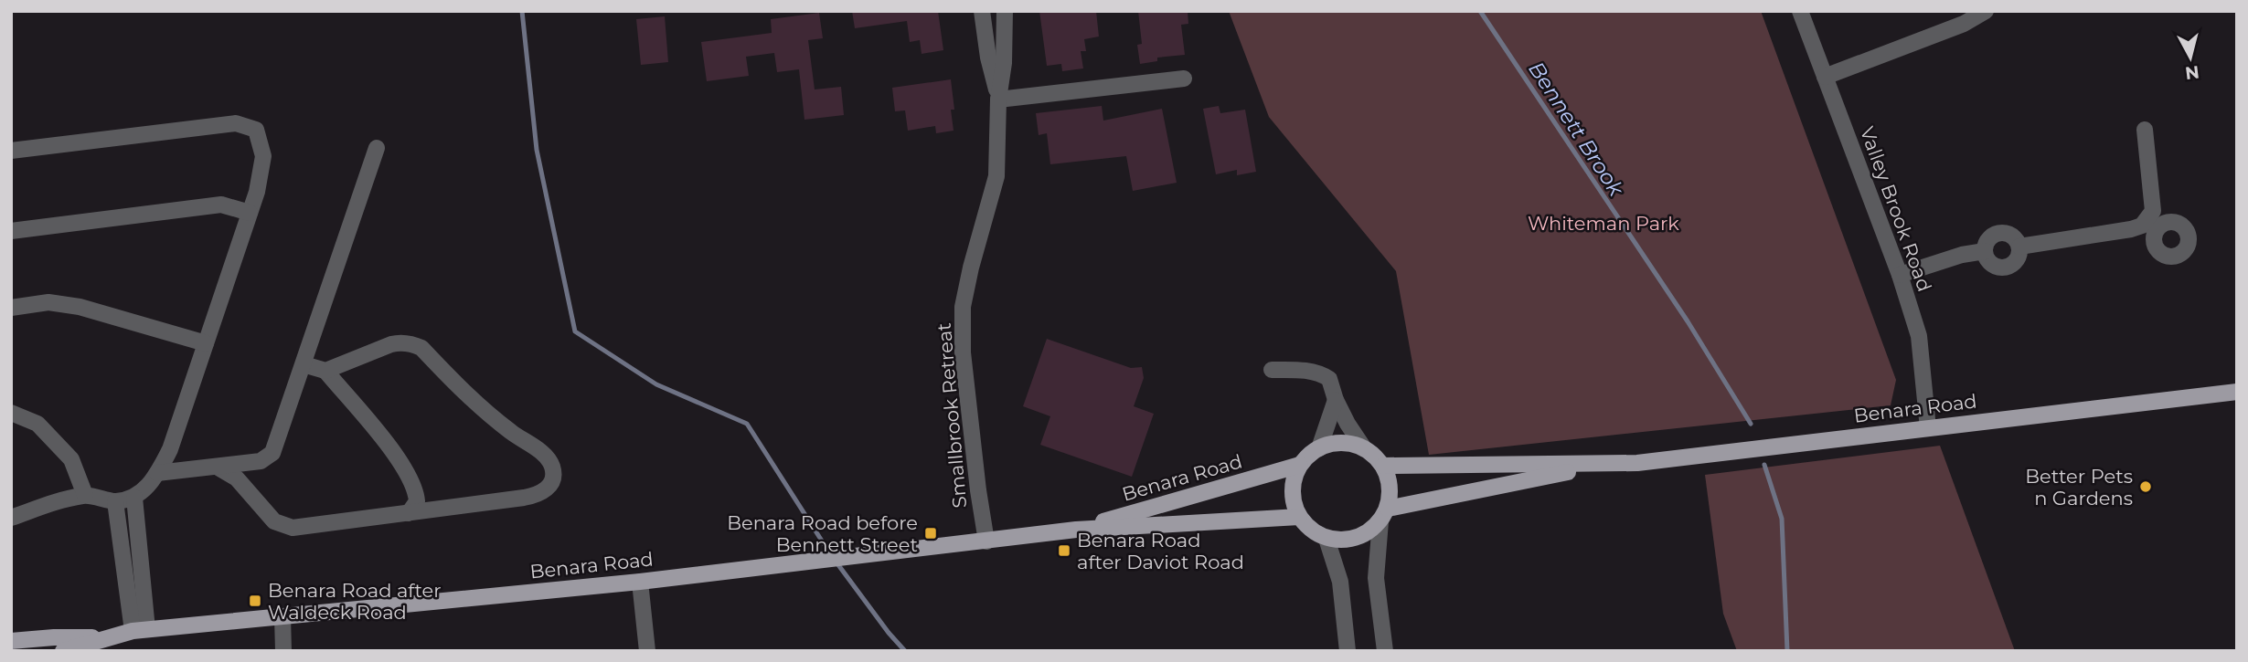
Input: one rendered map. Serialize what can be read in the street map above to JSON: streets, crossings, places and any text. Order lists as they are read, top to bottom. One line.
{"streets":{"main road":["Benara Road"],"street":["Valley Brook Road","Smallbrook Retreat"]},"crossings":[["Valley Brook Road","Benara Road"],["Benara Road","Smallbrook Retreat"]],"water":["Bennett Brook"],"parks":["Whiteman Park"],"places":{"other":["Better Pets n Gardens"],"transit":["Benara Road before Bennett Street","Benara Road after Daviot Road","Benara Road after Waldeck Road"]},"north":"bottom"}
